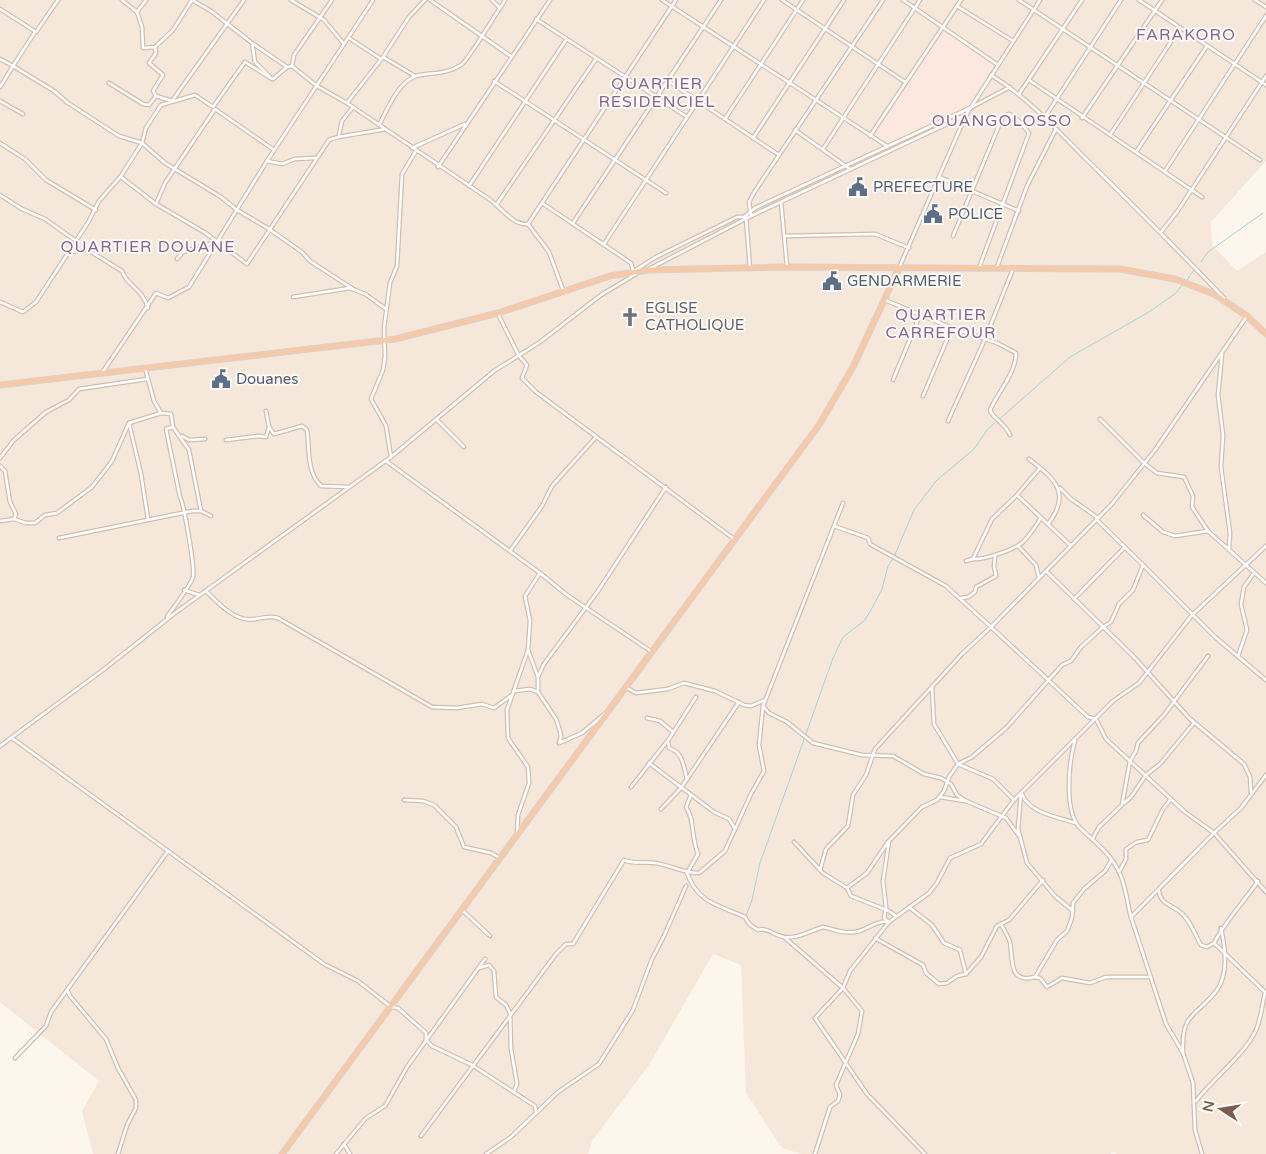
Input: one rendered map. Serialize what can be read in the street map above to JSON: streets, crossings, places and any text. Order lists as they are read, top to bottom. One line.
{"districts":["FARAKORO","QUARTIER RESIDENCIEL","OUANGOLOSSO","QUARTIER DOUANE","QUARTIER CARREFOUR"],"places":{"public building":["PREFECTURE","POLICE","GENDARMERIE","Douanes"],"church":["EGLISE CATHOLIQUE"]},"north":"left"}
